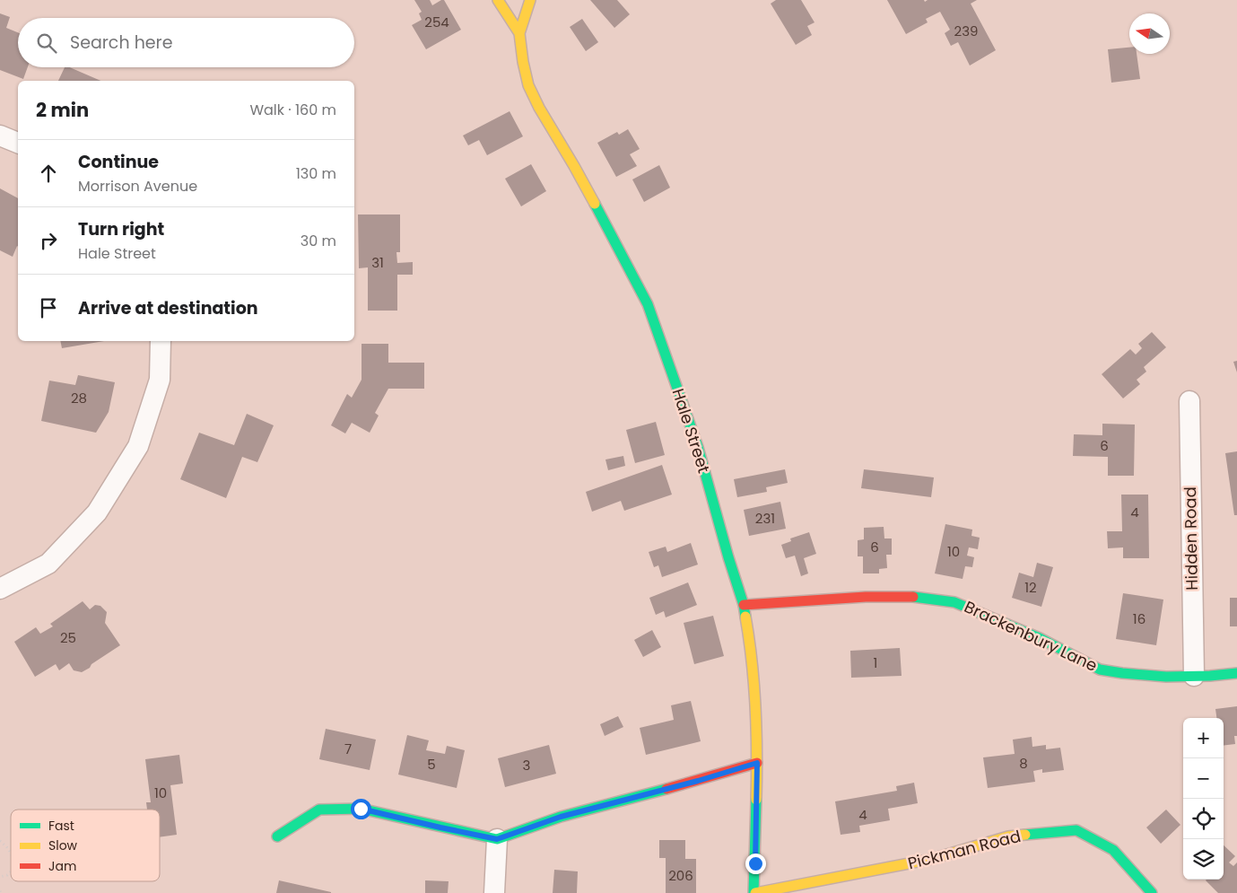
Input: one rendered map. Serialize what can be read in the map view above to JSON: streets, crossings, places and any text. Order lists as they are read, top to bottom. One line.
{"streets":{"street":["Hale Street","Hidden Road","Brackenbury Lane","Pickman Road"]},"crossings":[["Hale Street","Brackenbury Lane"],["Hale Street","Pickman Road"],["Hidden Road","Brackenbury Lane"]],"house_numbers":["254","239","31","28","6","4","231","6","10","12","16","25","1","7","8","5","3","10","4","206"],"legend":["Fast","Slow","Jam"],"north":"left","page":{"search":"Search here","heading":["2 min","Walk · 160 m"],"list":[["Continue","Morrison Avenue","130 m"],["Turn right","Hale Street","30 m"],"Arrive at destination"],"map_buttons":["+","−"]}}
